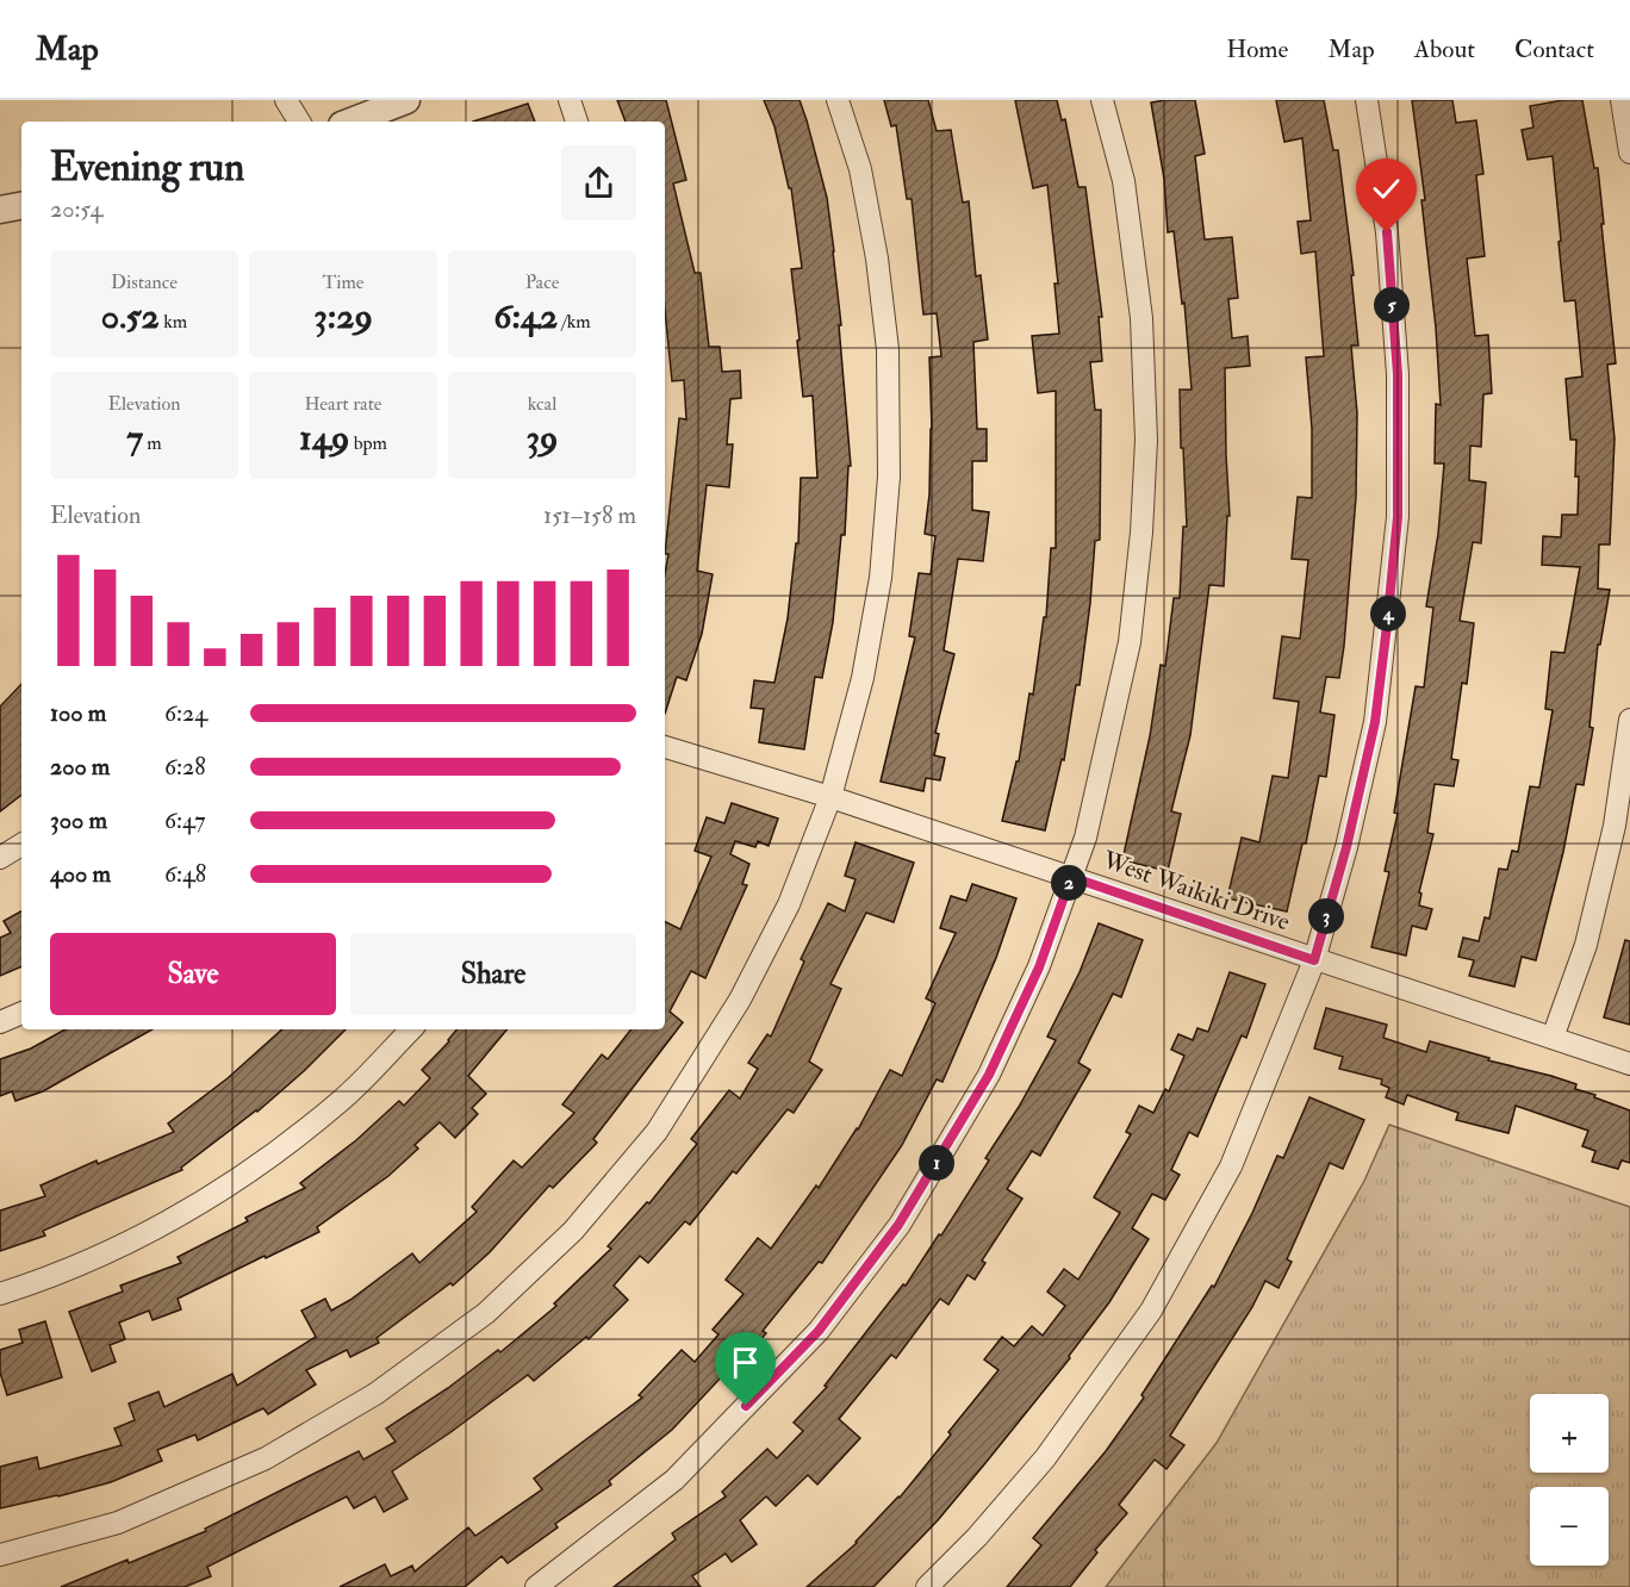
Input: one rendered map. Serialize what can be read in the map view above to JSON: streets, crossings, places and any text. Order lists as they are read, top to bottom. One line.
{"streets":{"street":["West Waikiki Drive"]},"page":{"header":"Map","nav":["Home","Map","About","Contact"],"heading":["Evening run","20:54"],"stats":[["Distance","0.52 km"],["Time","3:29"],["Pace","6:42 /km"],["Elevation","7 m"],["Heart rate","149 bpm"],["kcal","39"]],"pins":["5","4","2","3","1"],"chart":["Elevation","151–158 m"],"list":[{"name":"100 m","note":"6:24"},{"name":"200 m","note":"6:28"},{"name":"300 m","note":"6:47"},{"name":"400 m","note":"6:48"}],"buttons":["Save","Share"],"map_buttons":["+","−"]}}
